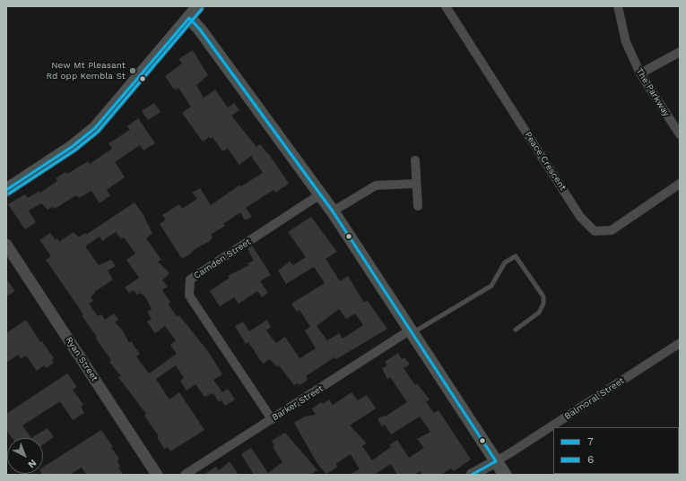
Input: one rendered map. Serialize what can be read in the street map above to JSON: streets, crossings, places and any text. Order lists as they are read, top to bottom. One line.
{"streets":{"street":["The Parkway","Peace Crescent","Camden Street","Ryan Street","Balmoral Street","Barker Street"]},"crossings":[["Camden Street","Barker Street"]],"places":["New Mt Pleasant Rd opp Kembla St"],"lines":["transit line 6","transit line 7"],"legend":["7","6"],"north":"bottom right"}
